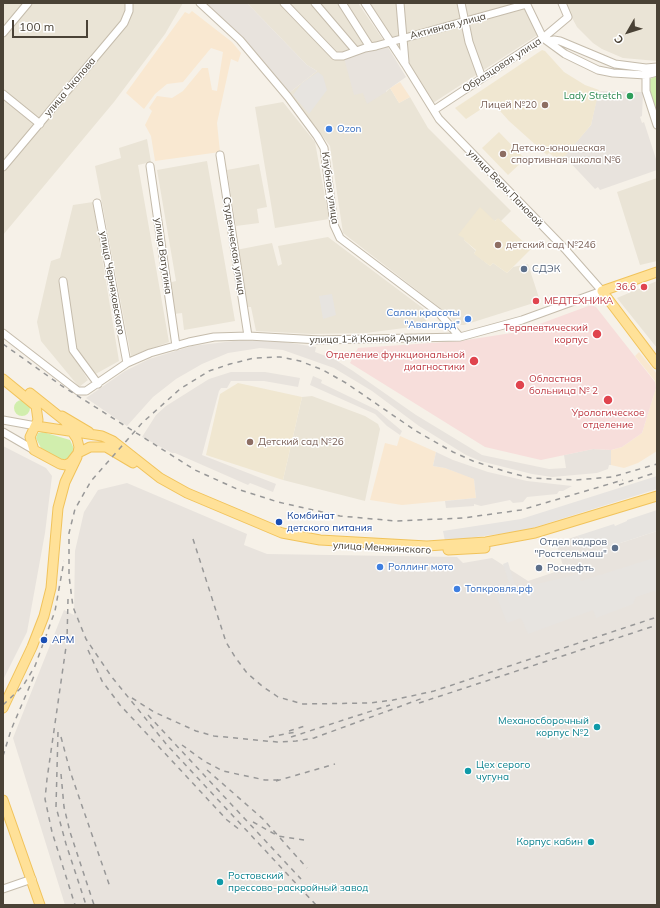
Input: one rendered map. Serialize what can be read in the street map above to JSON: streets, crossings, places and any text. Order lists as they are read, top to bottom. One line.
{"streets":{"main road":["улица Веры Пановой","улица 1-й Конной Армии","улица Менжинского"],"street":["Активная улица","Образцовая улица","улица Чкалова","Клубная улица","Студенческая улица","улица Ватутина","улица Черняховского"]},"crossings":[["Активная улица","улица Веры Пановой"],["Образцовая улица","улица Веры Пановой"],["Клубная улица","улица 1-й Конной Армии"],["улица Веры Пановой","улица 1-й Конной Армии"],["Студенческая улица","улица 1-й Конной Армии"],["улица Ватутина","улица 1-й Конной Армии"],["улица Черняховского","улица 1-й Конной Армии"]],"places":["Lady Stretch","Лицей №20","Ozon","Детско-юношеская спортивная школа №6","детский сад №246","СДЭК","36,6","МЕДТЕХНИКА","Салон красоты \"Авангард\"","Терапевтический корпус","Отделение функциональной диагностики","Областная больница № 2","Урологическое отделение","Детский сад №26","Комбинат детского питания","Отдел кадров \"Ростсельмаш\"","Роллинг мото","Роснефть","Топкровля.рф","АРМ","Механосборочный корпус №2","Цех серого чугуна","Корпус кабин","Ростовский прессово-раскройный завод"],"scale_bar":"100 m","north":"bottom left"}
